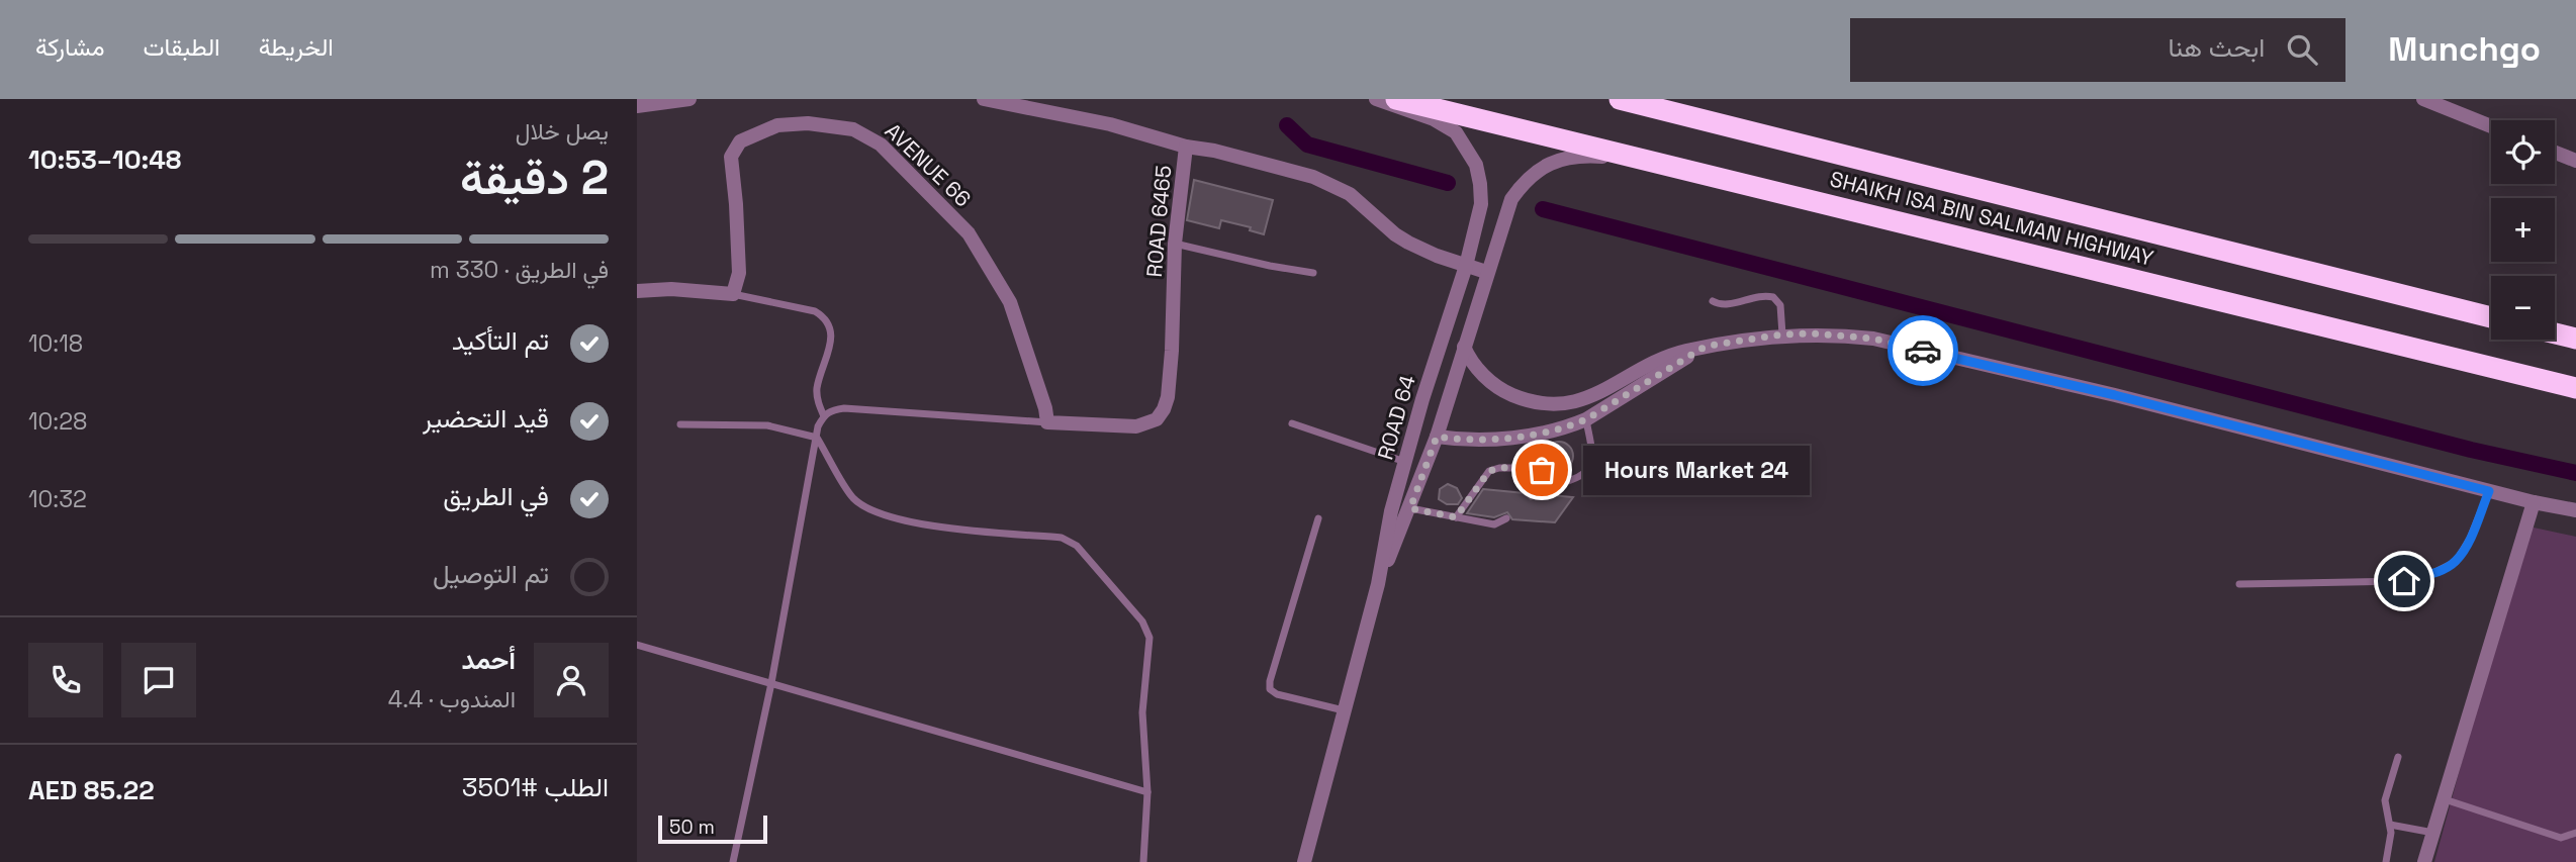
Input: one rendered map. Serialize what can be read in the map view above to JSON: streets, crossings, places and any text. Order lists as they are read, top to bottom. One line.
{"streets":{"highway":["SHAIKH ISA BIN SALMAN HIGHWAY"],"street":["AVENUE 66","ROAD 6465","ROAD 64"]},"crossings":[["AVENUE 66","ROAD 6465"],["SHAIKH ISA BIN SALMAN HIGHWAY","ROAD 64"],["ROAD 6465","ROAD 64"]],"places":["24 Hours Market"],"scale_bar":"50 m","page":{"header":"Munchgo","search":"ابحث هنا","nav":["الخريطة","الطبقات","مشاركة"],"heading":["2 دقيقة","يصل خلال","10:48–10:53"],"panel":["أحمد","المندوب · 4.4","الطلب #3501","AED 85.22"],"map_buttons":["+","−"],"bar":"في الطريق · 330 m","list":[["تم التأكيد","10:18"],["قيد التحضير","10:28"],["في الطريق","10:32"],"تم التوصيل"],"bubble":"24 Hours Market","scale":"50 m"}}
